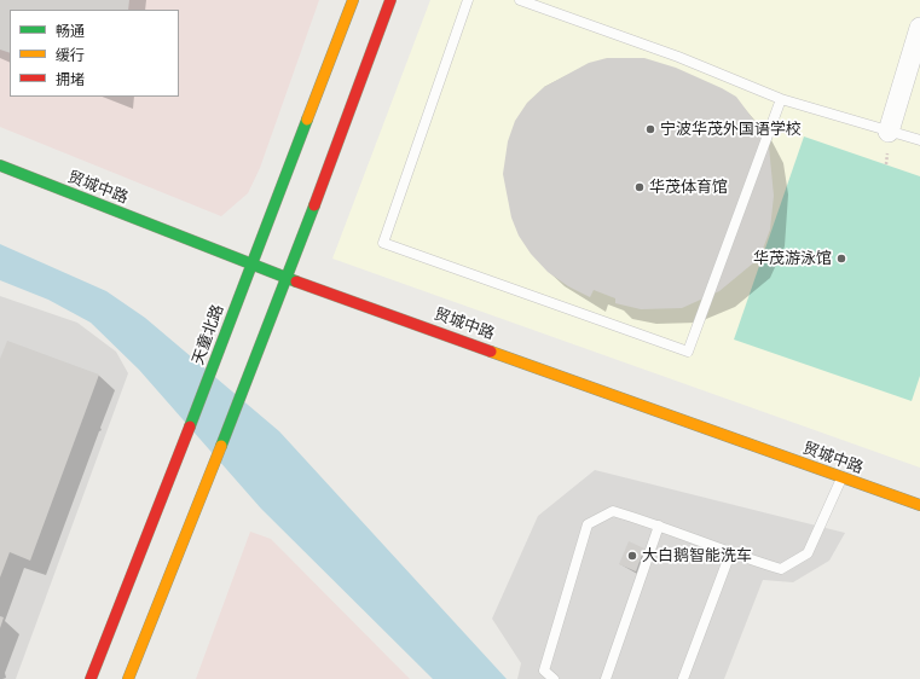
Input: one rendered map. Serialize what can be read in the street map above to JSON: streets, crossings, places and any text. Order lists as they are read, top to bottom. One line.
{"streets":{"main road":["贸城中路","天童北路"]},"crossings":[["贸城中路","天童北路"]],"places":["宁波华茂外国语学校","华茂体育馆","华茂游泳馆","大白鹅智能洗车"],"legend":["畅通","缓行","拥堵"]}
